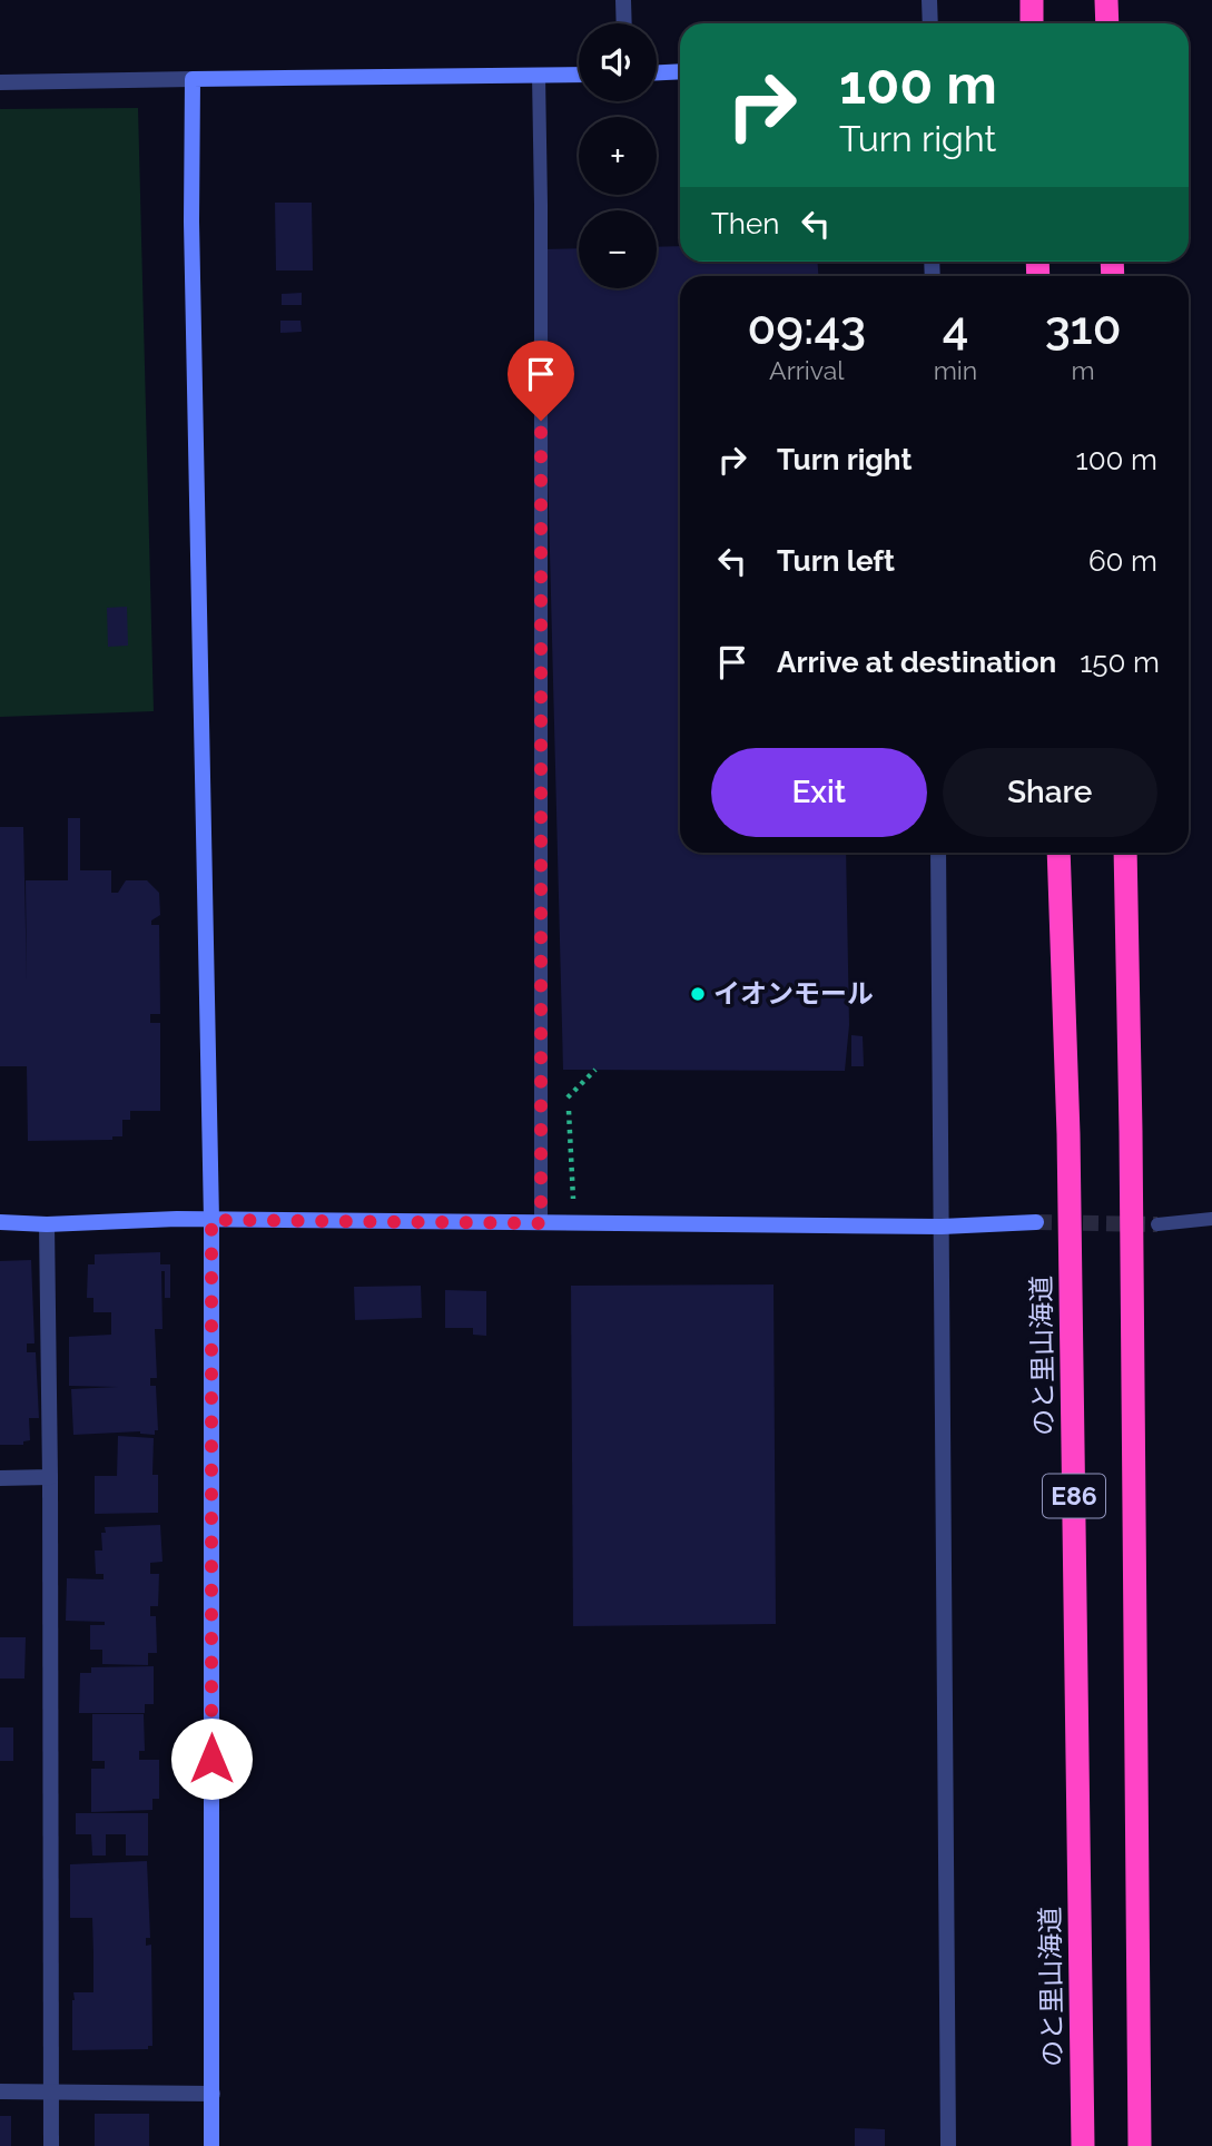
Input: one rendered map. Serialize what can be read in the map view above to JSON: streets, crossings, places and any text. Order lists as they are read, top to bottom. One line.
{"streets":{"highway":["のと里山海道","E86"]},"places":["イオンモール"],"page":{"map_buttons":["+","−"],"turn":["100 m","Turn right"],"then":"Then","eta":["09:43","Arrival","4","min","310","m"],"list":[{"name":"Turn right","value":"100 m"},{"name":"Turn left","value":"60 m"},{"name":"Arrive at destination","value":"150 m"}],"buttons":["Exit","Share"]}}
